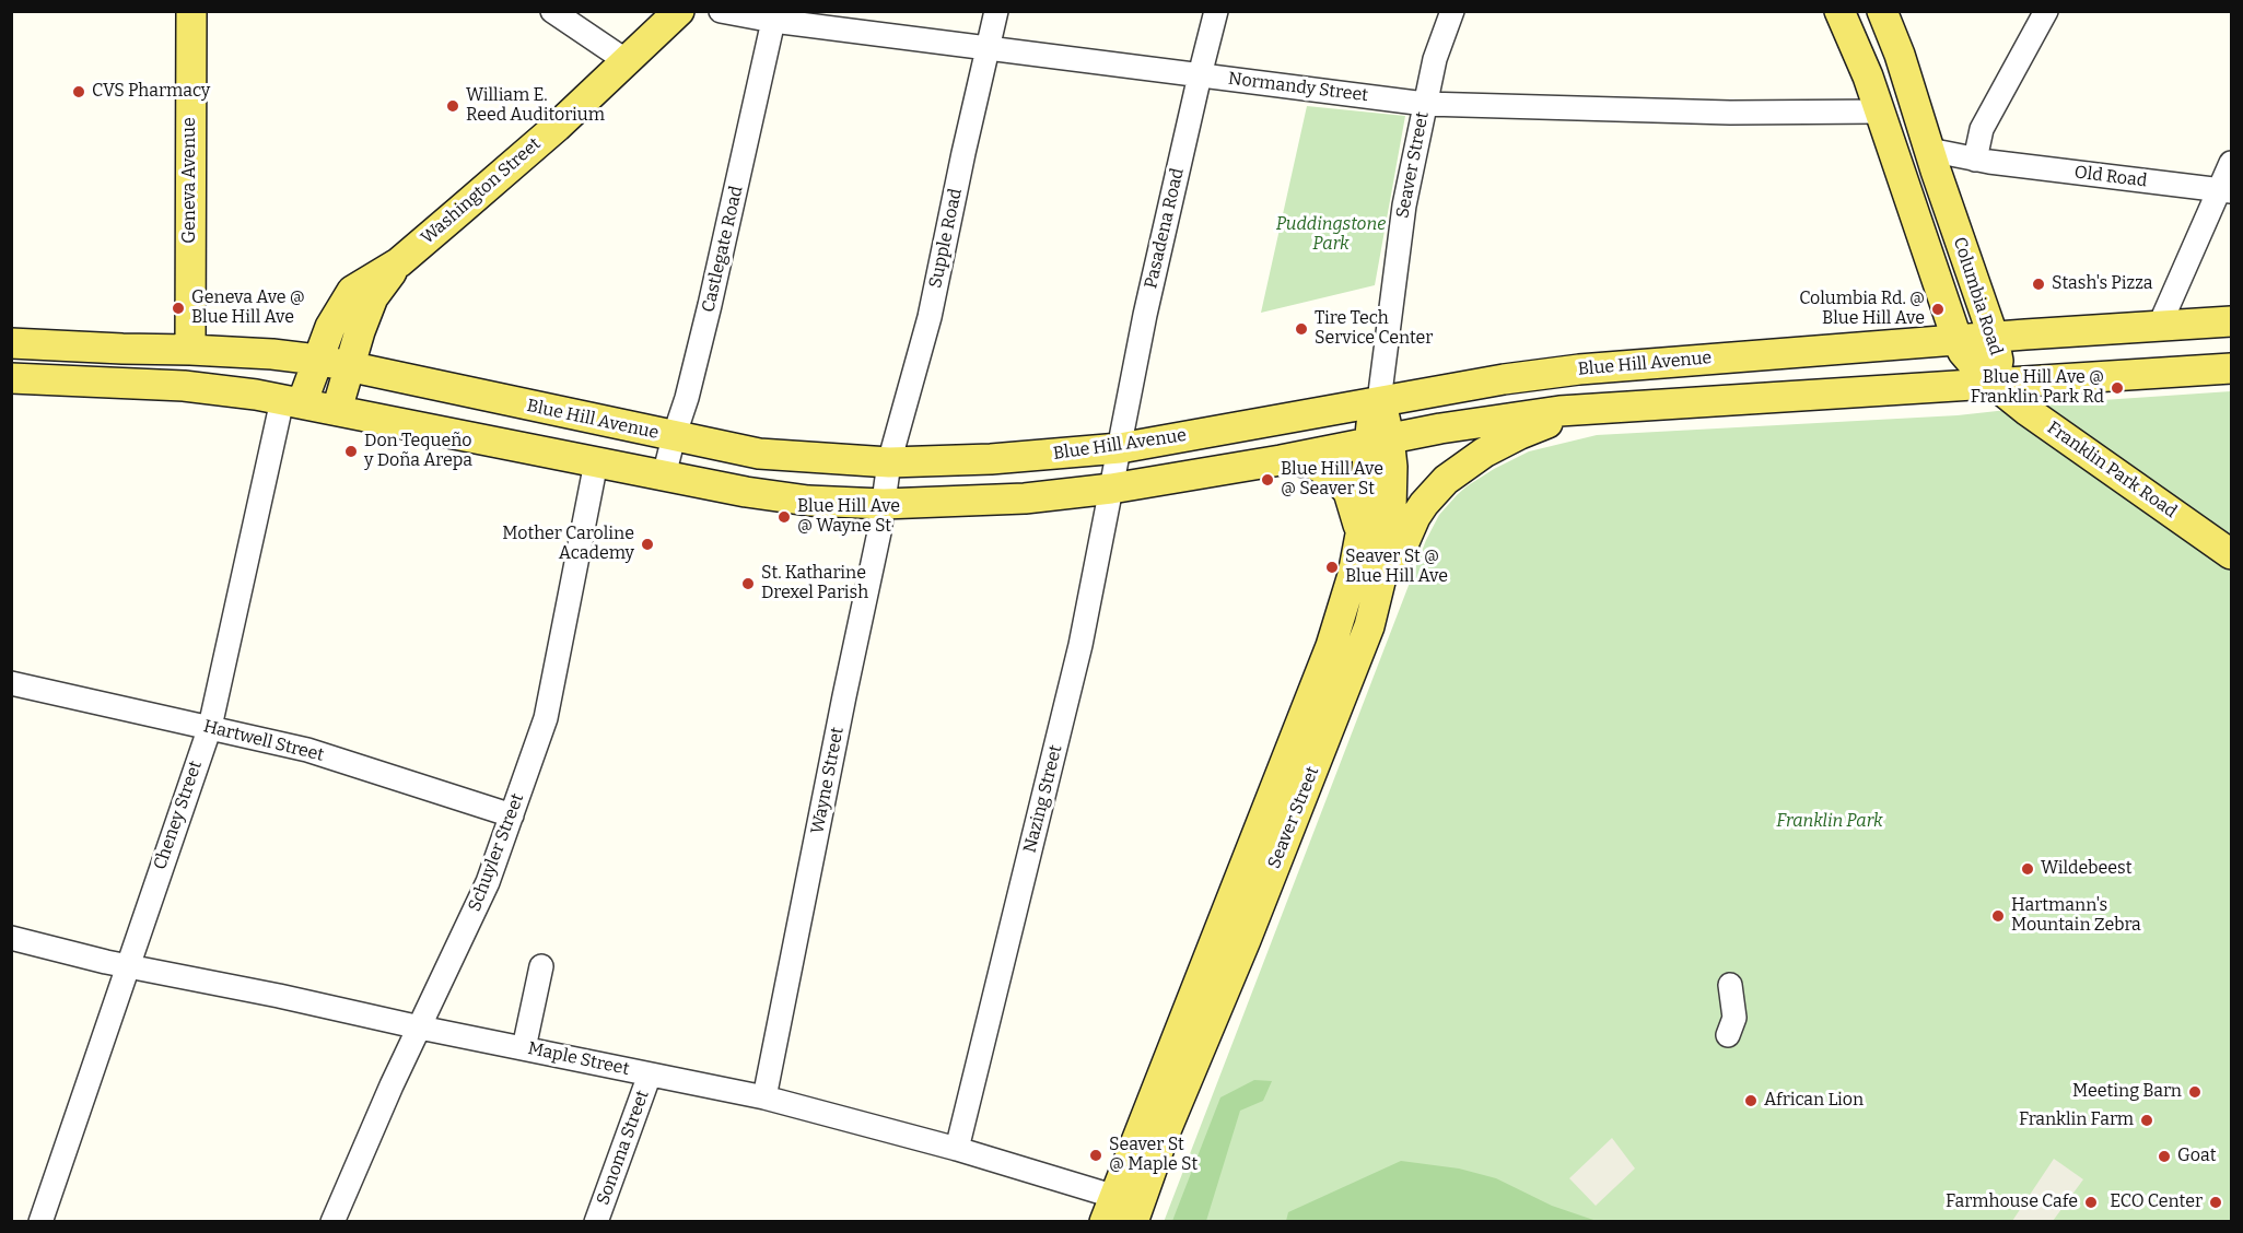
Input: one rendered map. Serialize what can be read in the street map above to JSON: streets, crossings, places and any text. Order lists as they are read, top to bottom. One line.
{"streets":{"main road":["Seaver Street","Geneva Avenue","Washington Street","Columbia Road","Blue Hill Avenue","Franklin Park Road"],"street":["Normandy Street","Old Road","Pasadena Road","Supple Road","Castlegate Road","Hartwell Street","Wayne Street","Nazing Street","Cheney Street","Schuyler Street","Maple Street","Sonoma Street"]},"crossings":[["Normandy Street","Seaver Street"],["Normandy Street","Pasadena Road"],["Normandy Street","Supple Road"],["Normandy Street","Castlegate Road"],["Normandy Street","Columbia Road"],["Seaver Street","Blue Hill Avenue"],["Seaver Street","Maple Street"],["Old Road","Columbia Road"],["Geneva Avenue","Blue Hill Avenue"],["Washington Street","Blue Hill Avenue"],["Washington Street","Cheney Street"],["Pasadena Road","Blue Hill Avenue"],["Pasadena Road","Nazing Street"],["Supple Road","Blue Hill Avenue"],["Supple Road","Wayne Street"],["Castlegate Road","Blue Hill Avenue"],["Columbia Road","Blue Hill Avenue"],["Columbia Road","Franklin Park Road"],["Blue Hill Avenue","Wayne Street"],["Blue Hill Avenue","Nazing Street"],["Hartwell Street","Cheney Street"],["Hartwell Street","Schuyler Street"],["Wayne Street","Maple Street"],["Nazing Street","Maple Street"],["Cheney Street","Maple Street"],["Schuyler Street","Maple Street"],["Maple Street","Sonoma Street"]],"parks":["Puddingstone Park","Franklin Park"],"places":["CVS Pharmacy","William E. Reed Auditorium","Stash's Pizza","Geneva Ave @ Blue Hill Ave","Columbia Rd. @ Blue Hill Ave","Tire Tech Service Center","Blue Hill Ave @ Franklin Park Rd","Don Tequeño y Doña Arepa","Blue Hill Ave @ Seaver St","Blue Hill Ave @ Wayne St","Mother Caroline Academy","Seaver St @ Blue Hill Ave","St. Katharine Drexel Parish","Wildebeest","Hartmann's Mountain Zebra","Meeting Barn","African Lion","Franklin Farm","Seaver St @ Maple St","Goat","Farmhouse Cafe","ECO Center"]}
